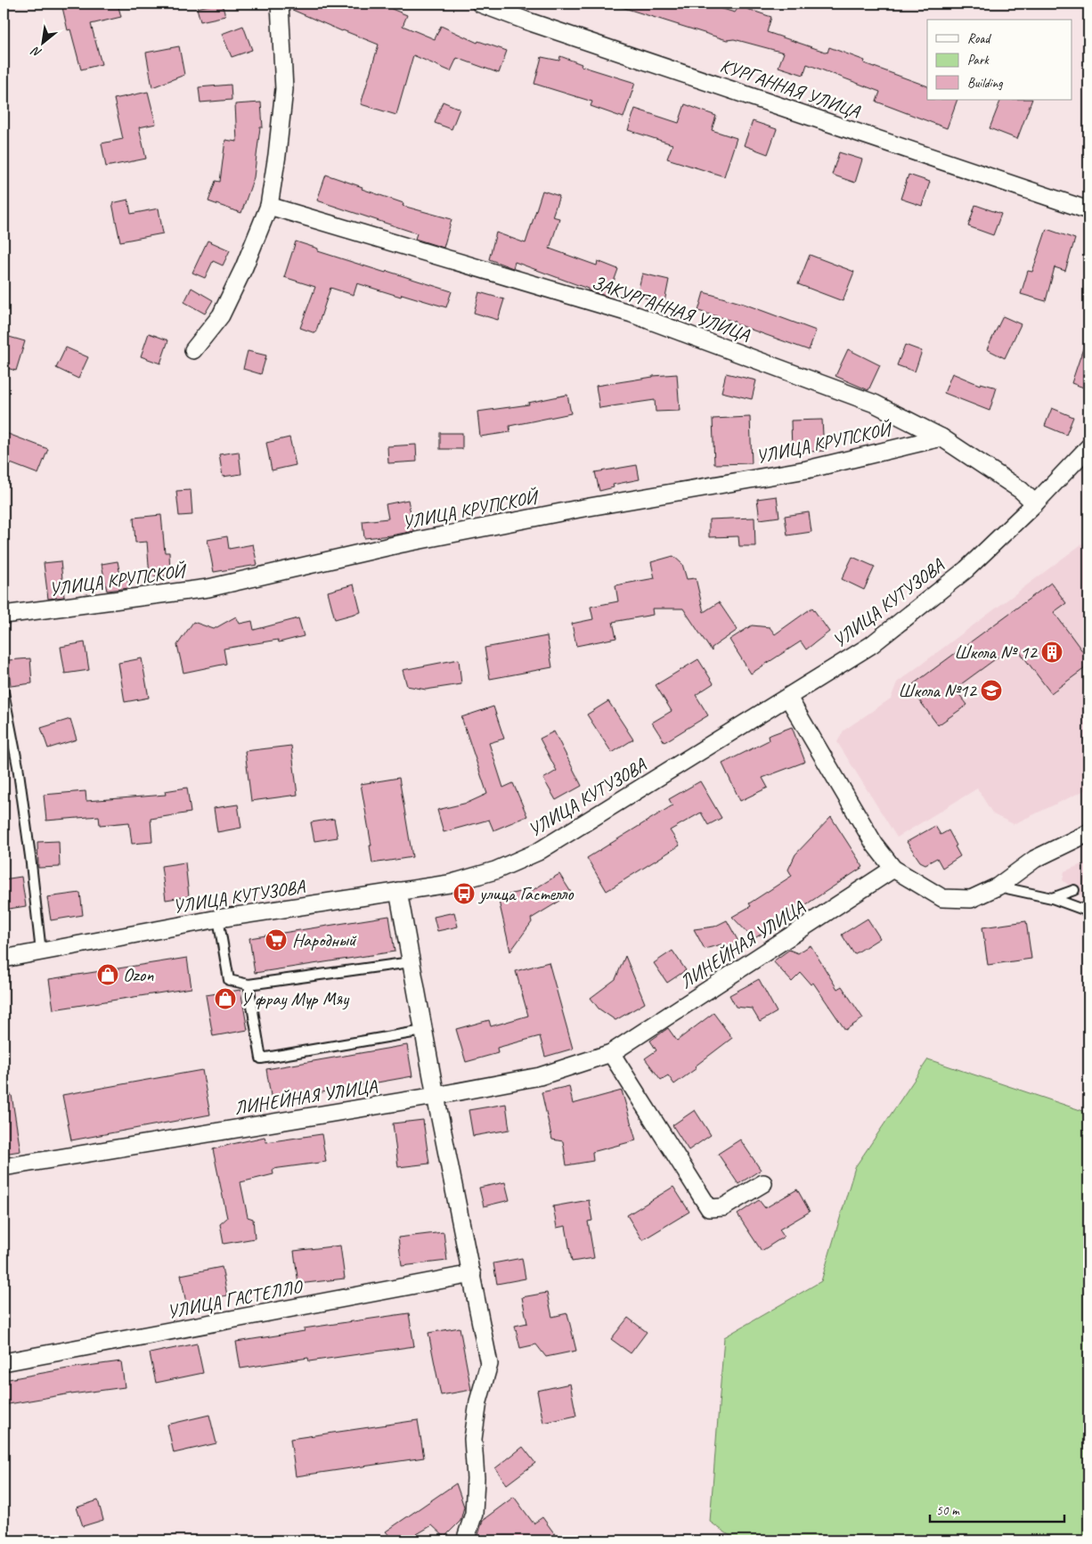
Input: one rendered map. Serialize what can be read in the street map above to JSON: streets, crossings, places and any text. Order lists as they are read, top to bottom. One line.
{"streets":{"street":["КУРГАННАЯ УЛИЦА","ЗАКУРГАННАЯ УЛИЦА","УЛИЦА КРУПСКОЙ","УЛИЦА КУТУЗОВА","ЛИНЕЙНАЯ УЛИЦА","УЛИЦА ГАСТЕЛЛО"]},"crossings":[["ЗАКУРГАННАЯ УЛИЦА","УЛИЦА КРУПСКОЙ"],["ЗАКУРГАННАЯ УЛИЦА","УЛИЦА КУТУЗОВА"]],"places":{"building":["Школа № 12"],"school or university":["Школа №12"],"bus stop":["улица Гастелло"],"supermarket":["Народный"],"shop":["Ozon","У фрау Мур Мяу"]},"legend":["Road","Park","Building"],"scale_bar":"50 m","north":"bottom left"}
